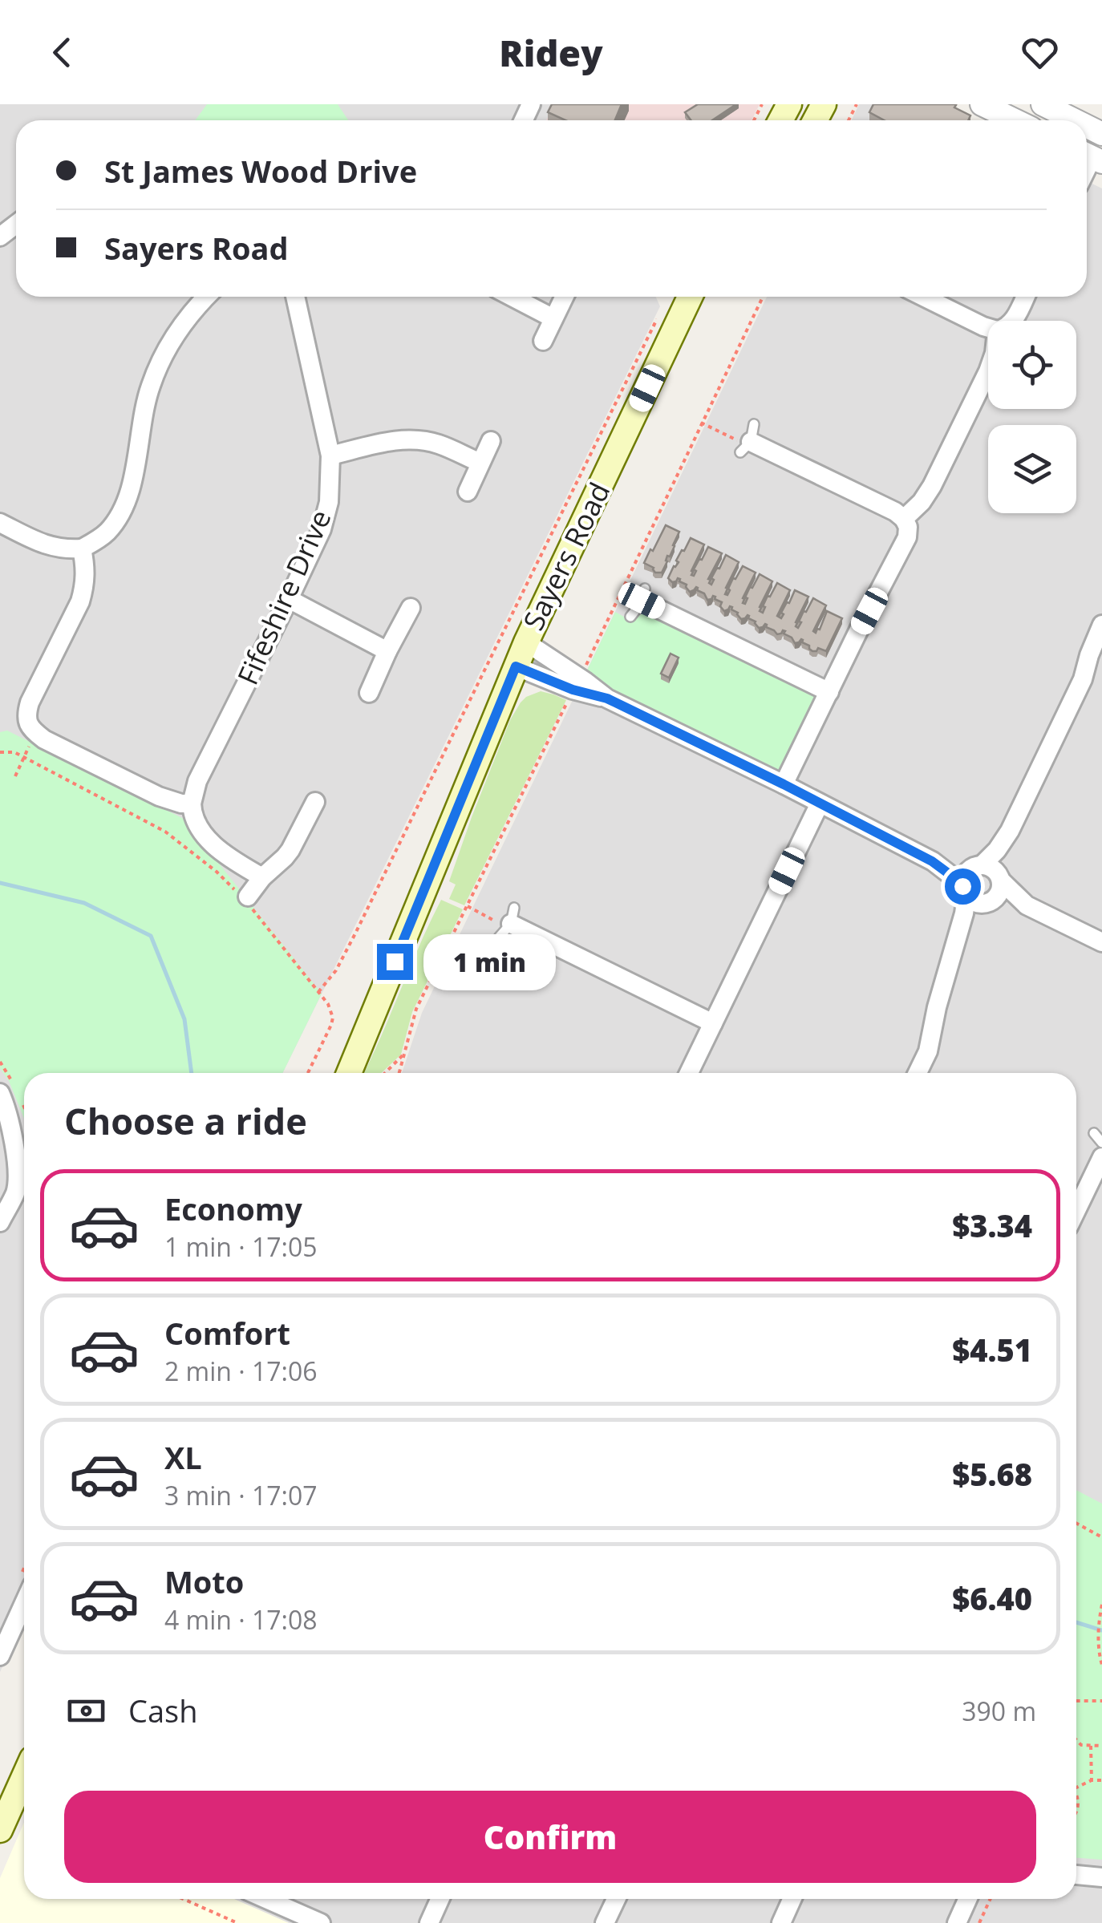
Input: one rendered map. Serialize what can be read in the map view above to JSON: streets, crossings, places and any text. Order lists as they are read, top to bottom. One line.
{"streets":{"main road":["Sayers Road"],"street":["Fifeshire Drive"]},"page":{"header":"Ridey","banner":["St James Wood Drive","Sayers Road"],"bubble":"1 min","heading":"Choose a ride","list":[{"name":"Economy","note":"1 min · 17:05","value":"$3.34"},{"name":"Comfort","note":"2 min · 17:06","value":"$4.51"},{"name":"XL","note":"3 min · 17:07","value":"$5.68"},{"name":"Moto","note":"4 min · 17:08","value":"$6.40"}],"pay":["Cash","390 m"],"buttons":"Confirm"}}
